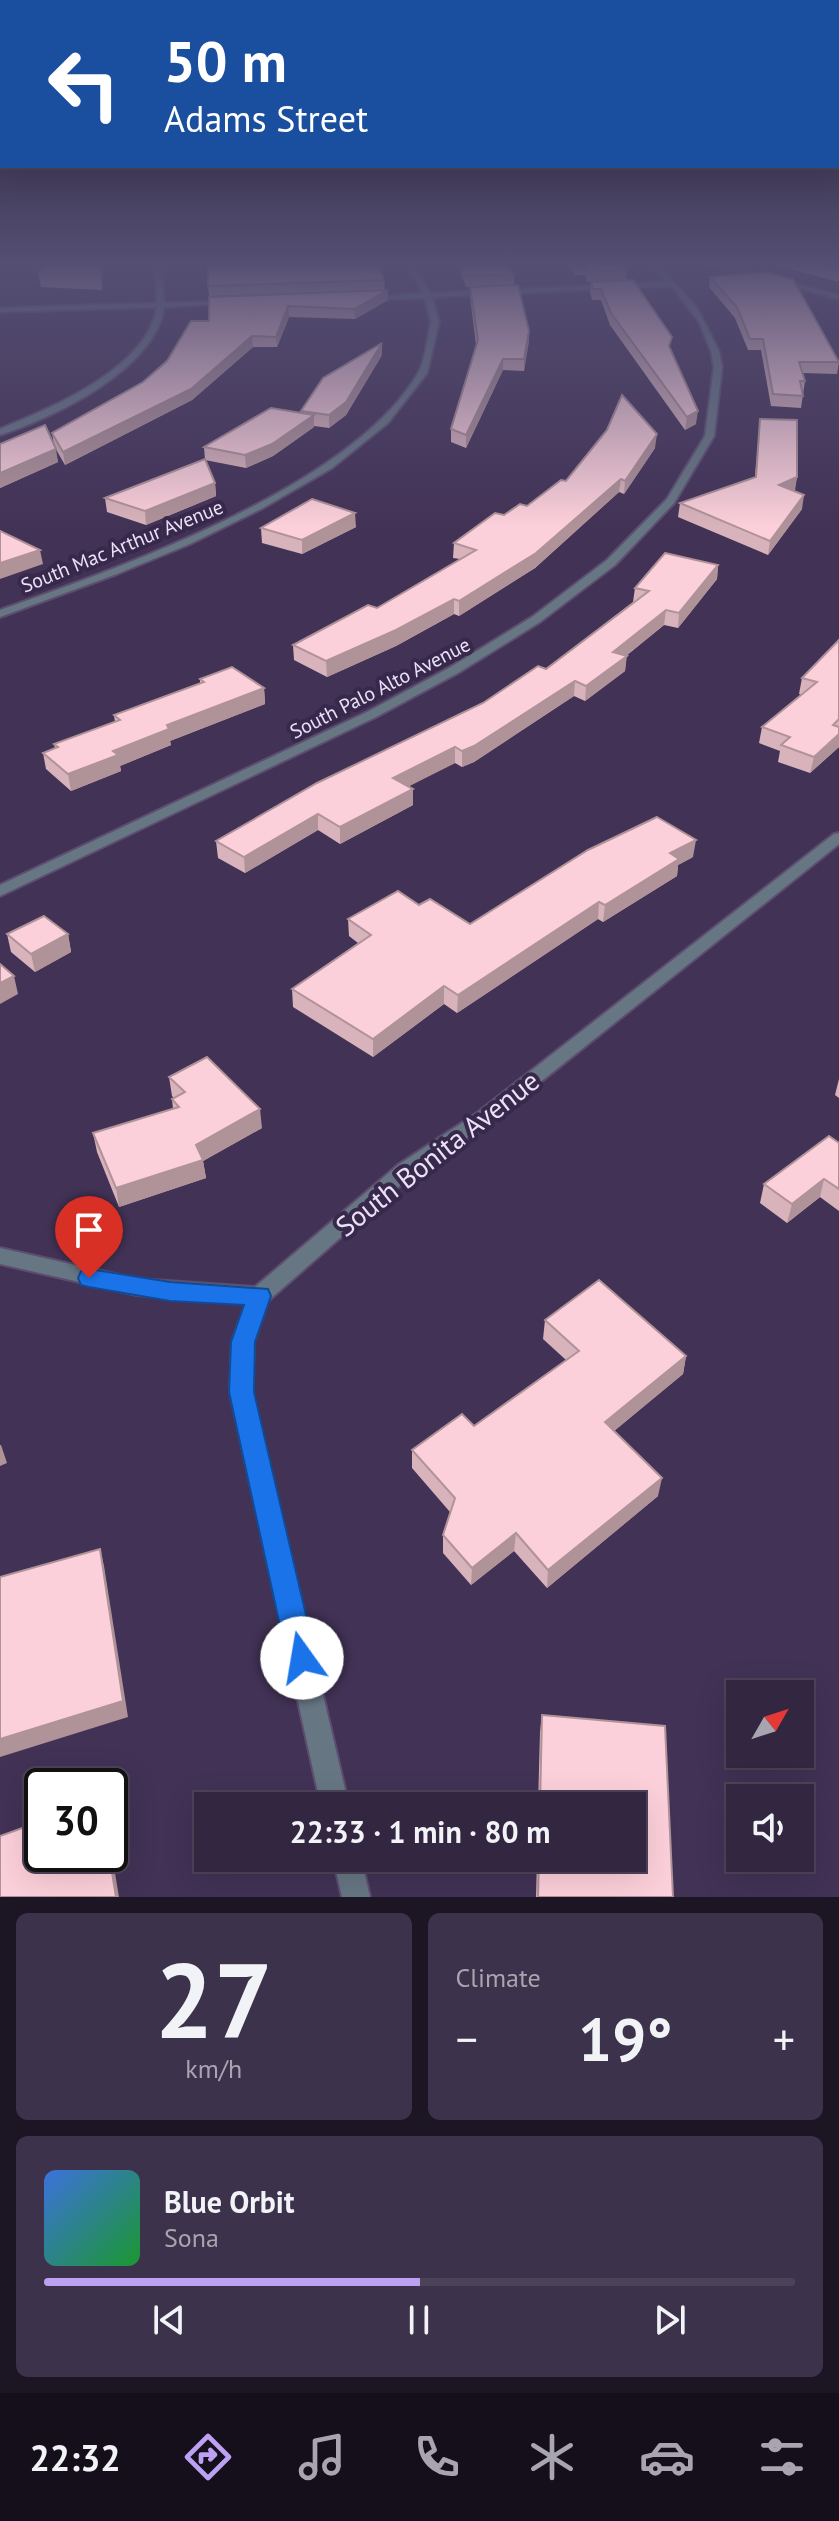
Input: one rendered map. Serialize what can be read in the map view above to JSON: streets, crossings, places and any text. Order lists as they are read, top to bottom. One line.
{"streets":{"street":["South Mac Arthur Avenue","South Palo Alto Avenue","South Bonita Avenue"]},"north":"top right","page":{"turn":["50 m","Adams Street"],"limit":"30","trip":"22:33 · 1 min · 80 m","tile":[["27","km/h"],"Climate"],"heat":["−","19°","+"],"song":["Blue Orbit","Sona"],"tabs":"22:32"}}
